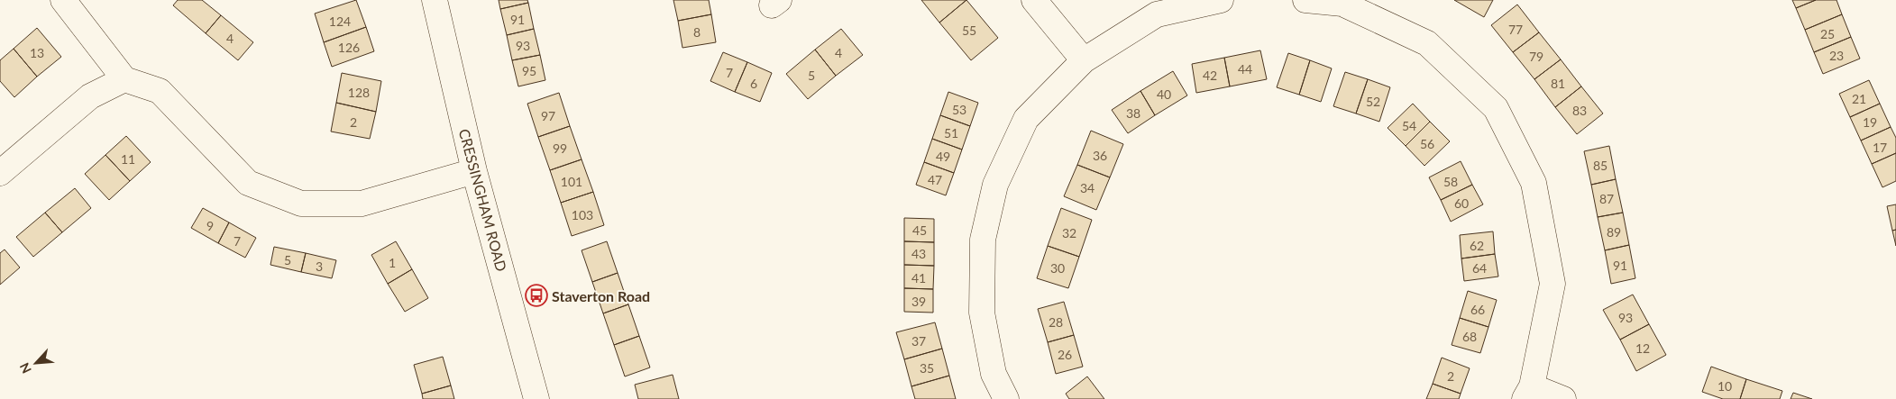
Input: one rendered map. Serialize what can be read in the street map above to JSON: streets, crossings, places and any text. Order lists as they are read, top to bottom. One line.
{"streets":{"street":["CRESSINGHAM ROAD"]},"places":{"bus stop":["Staverton Road"]},"house_numbers":["91","124","77","55","8","25","4","93","126","13","4","23","79","44","95","7","5","42","6","81","128","40","21","52","53","83","38","97","2","19","54","51","56","17","99","36","49","11","85","47","101","58","34","87","60","103","9","45","89","32","7","62","43","5","1","91","3","30","64","41","39","66","93","28","68","37","12","26","35","2","10"],"north":"bottom left"}
